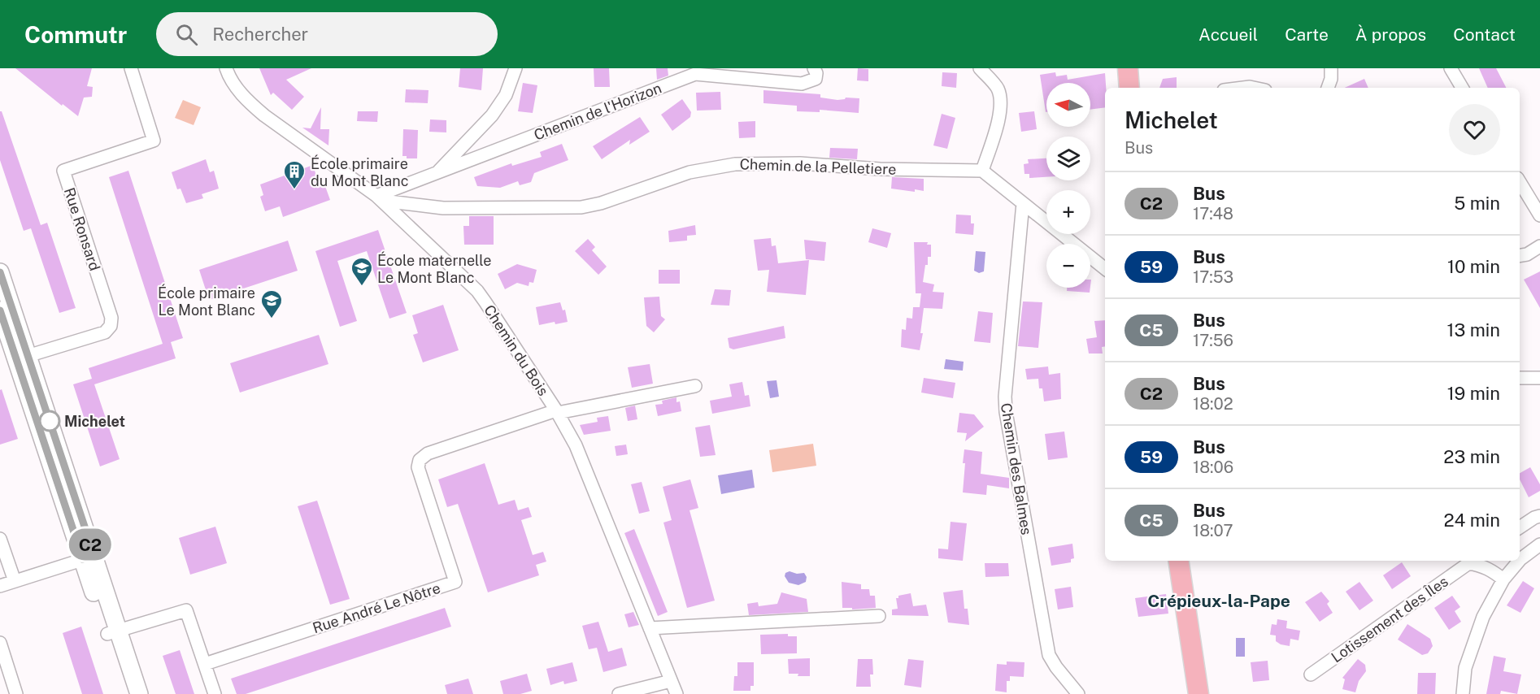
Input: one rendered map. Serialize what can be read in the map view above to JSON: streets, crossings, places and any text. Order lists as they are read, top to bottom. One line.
{"streets":{"street":["Chemin de l'Horizon","Chemin de la Pelletiere","Rue Ronsard","Chemin du Bois","Chemin des Balmes","Rue André Le Nôtre","Lotissement des Îles"]},"crossings":[["Chemin de l'Horizon","Chemin de la Pelletiere"],["Chemin de l'Horizon","Chemin du Bois"],["Chemin de la Pelletiere","Chemin du Bois"],["Chemin du Bois","Rue André Le Nôtre"]],"districts":["Crépieux-la-Pape"],"places":{"building":["École primaire du Mont Blanc"],"school or university":["École maternelle Le Mont Blanc","École primaire Le Mont Blanc"],"other":["Michelet"]},"lines":["bus line C2"],"north":"left","page":{"header":"Commutr","search":"Rechercher","nav":["Accueil","Carte","À propos","Contact"],"on_map":"C2","map_buttons":["+","−"],"heading":["Michelet","Bus"],"list":[{"mark":"C2","name":"Bus","note":"17:48","value":"5 min"},{"mark":"59","name":"Bus","note":"17:53","value":"10 min"},{"mark":"C5","name":"Bus","note":"17:56","value":"13 min"},{"mark":"C2","name":"Bus","note":"18:02","value":"19 min"},{"mark":"59","name":"Bus","note":"18:06","value":"23 min"},{"mark":"C5","name":"Bus","note":"18:07","value":"24 min"}]}}
